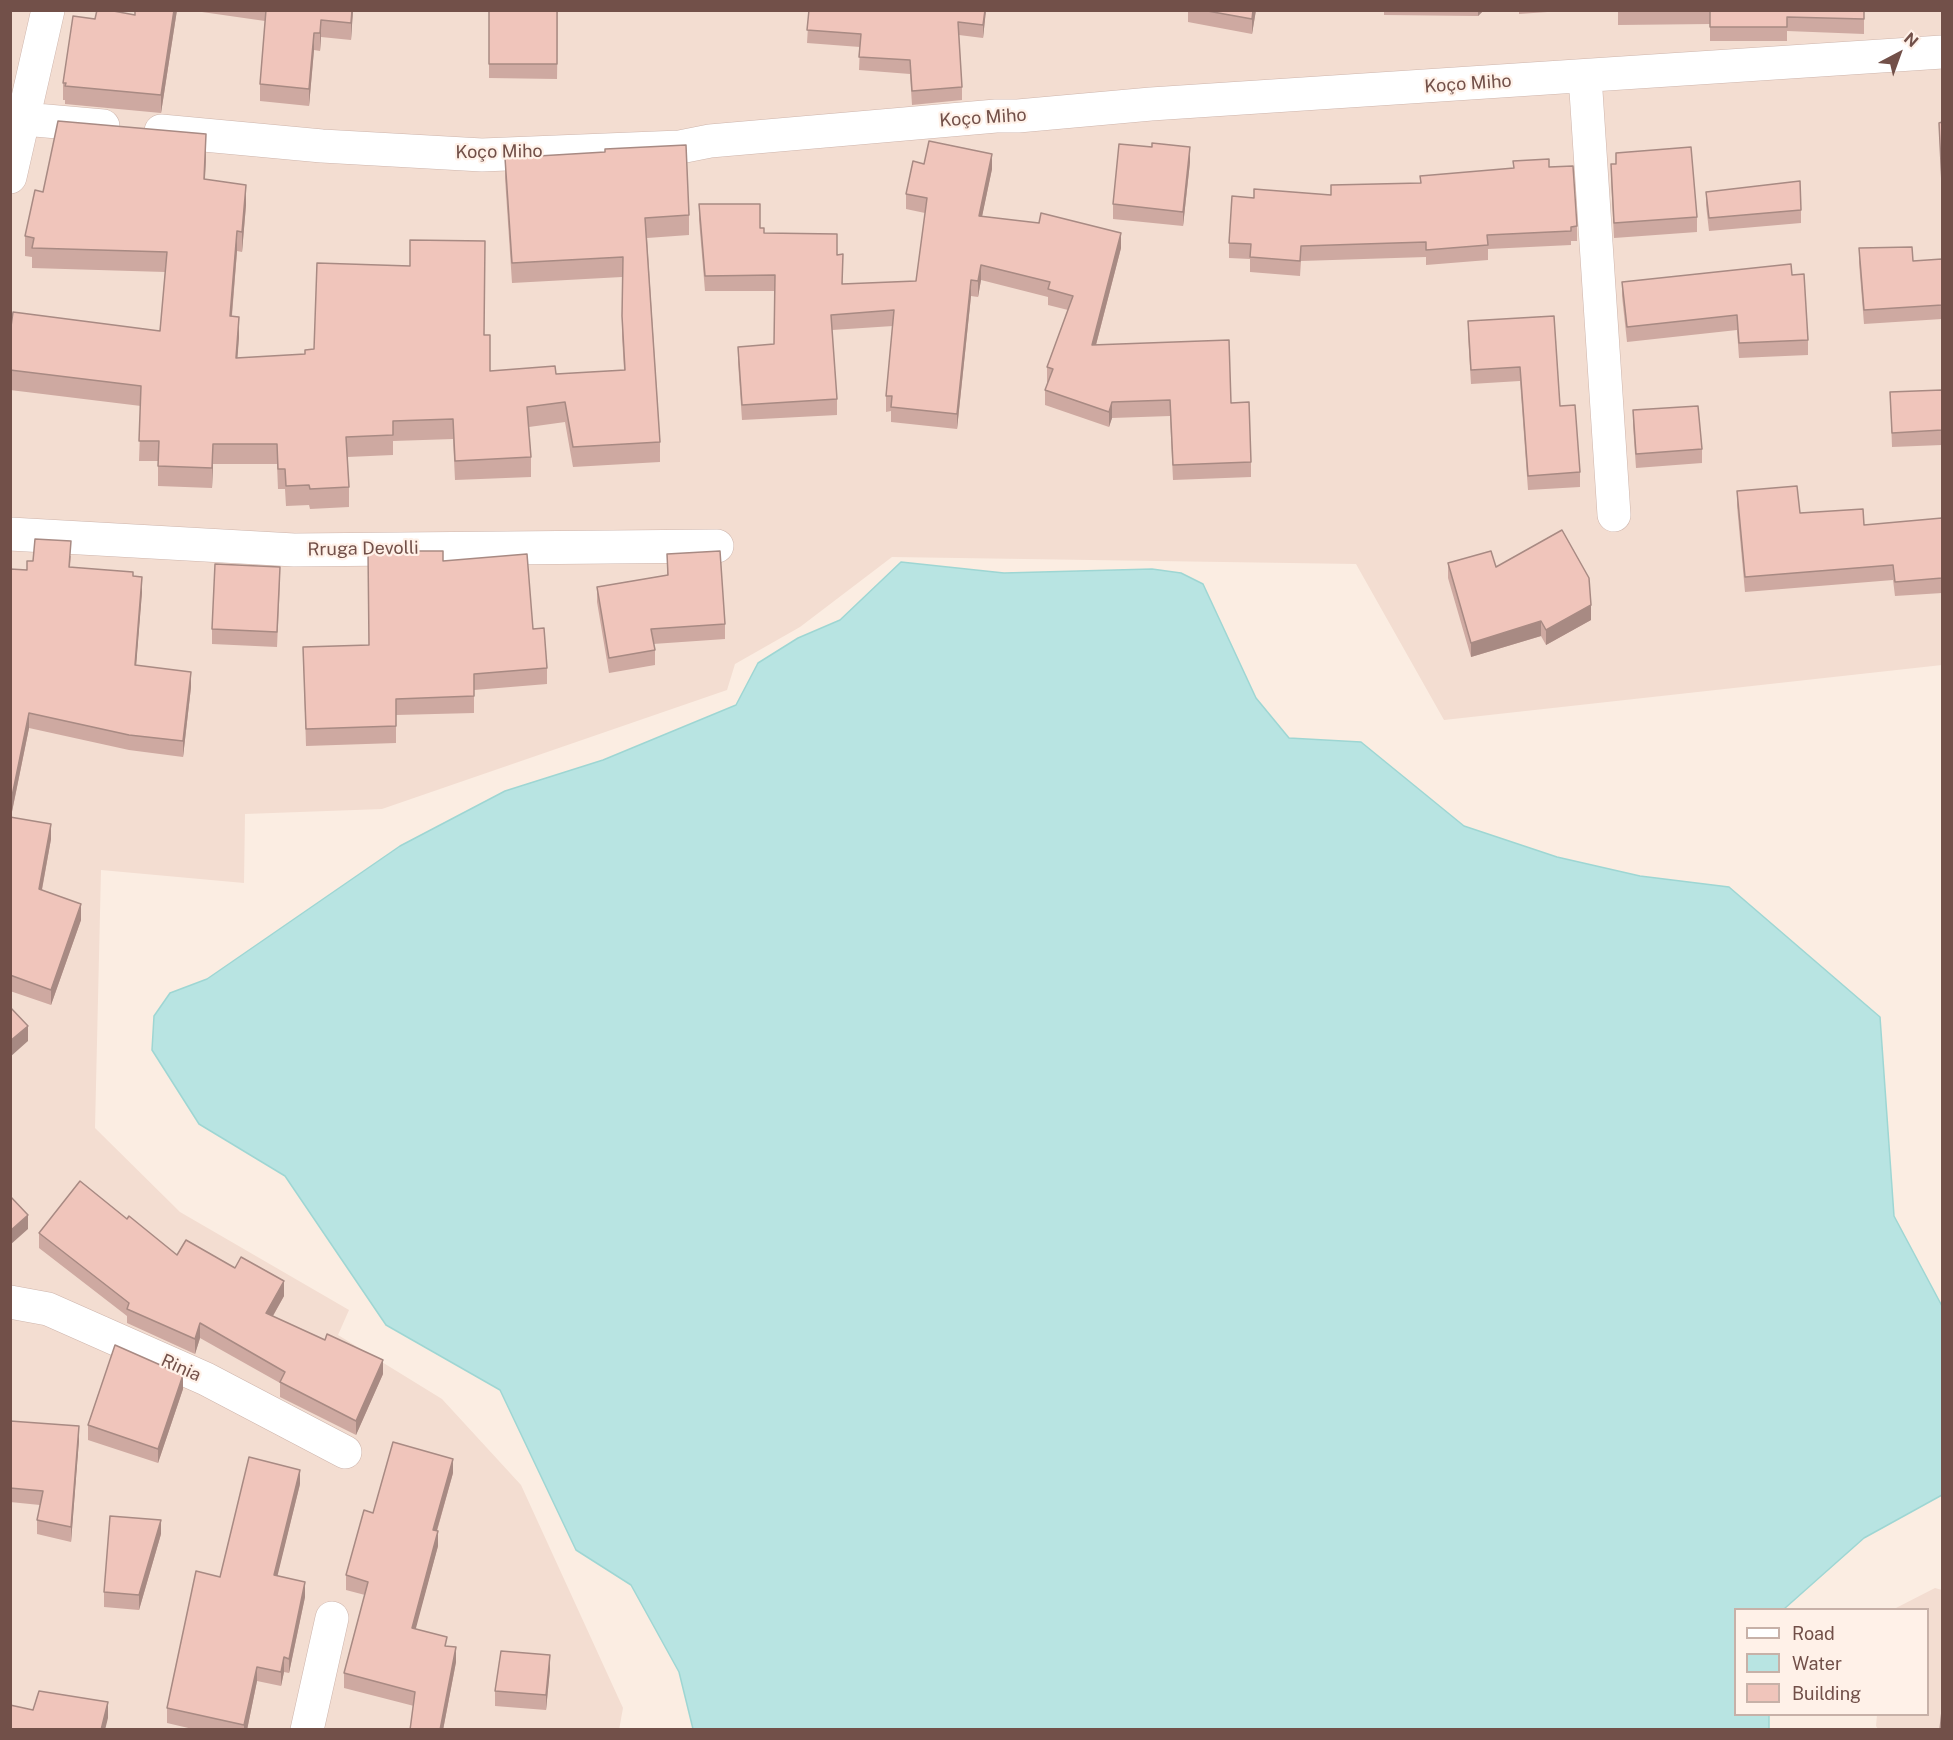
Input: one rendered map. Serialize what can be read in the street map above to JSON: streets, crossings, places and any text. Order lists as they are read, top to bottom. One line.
{"streets":{"street":["Koço Miho","Rruga Devolli","Rinia"]},"legend":["Road","Water","Building"],"north":"top right"}
